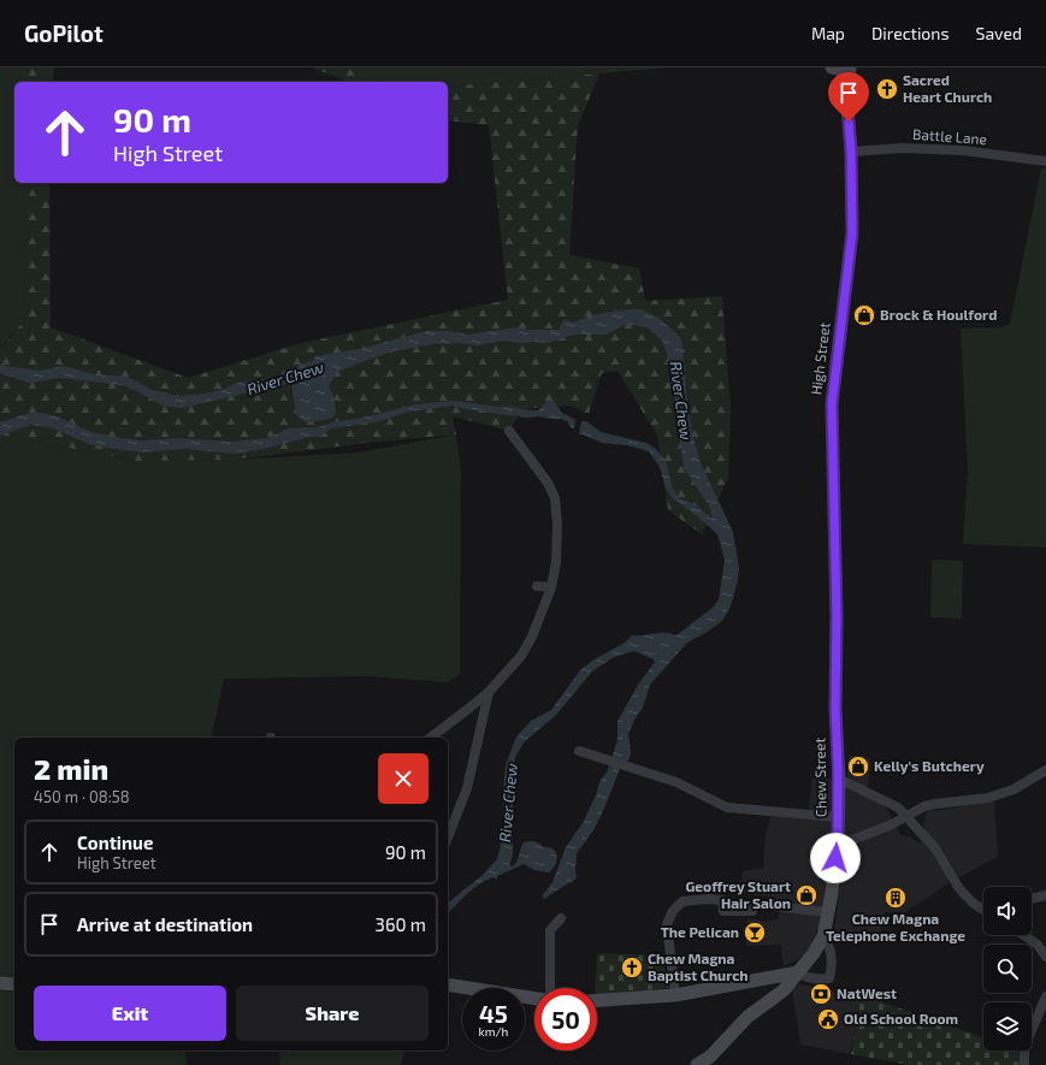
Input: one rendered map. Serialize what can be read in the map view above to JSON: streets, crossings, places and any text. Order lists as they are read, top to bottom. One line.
{"streets":{"main road":["High Street","Chew Street"],"street":["Battle Lane"]},"crossings":[["Battle Lane","High Street"],["High Street","Chew Street"]],"water":["River Chew"],"places":{"church":["Sacred Heart Church","Chew Magna Baptist Church"],"shop":["Brock & Houlford","Kelly's Butchery","Geoffrey Stuart Hair Salon"],"building":["Chew Magna Telephone Exchange"],"bar":["The Pelican"],"bank":["NatWest"],"public building":["Old School Room"]},"page":{"header":"GoPilot","nav":["Map","Directions","Saved"],"turn":["90 m","High Street"],"heading":["2 min","450 m · 08:58"],"list":[{"name":"Continue","note":"High Street","value":"90 m"},{"name":"Arrive at destination","value":"360 m"}],"buttons":["Exit","Share"],"speed":"45 km/h","limit":"50"}}
